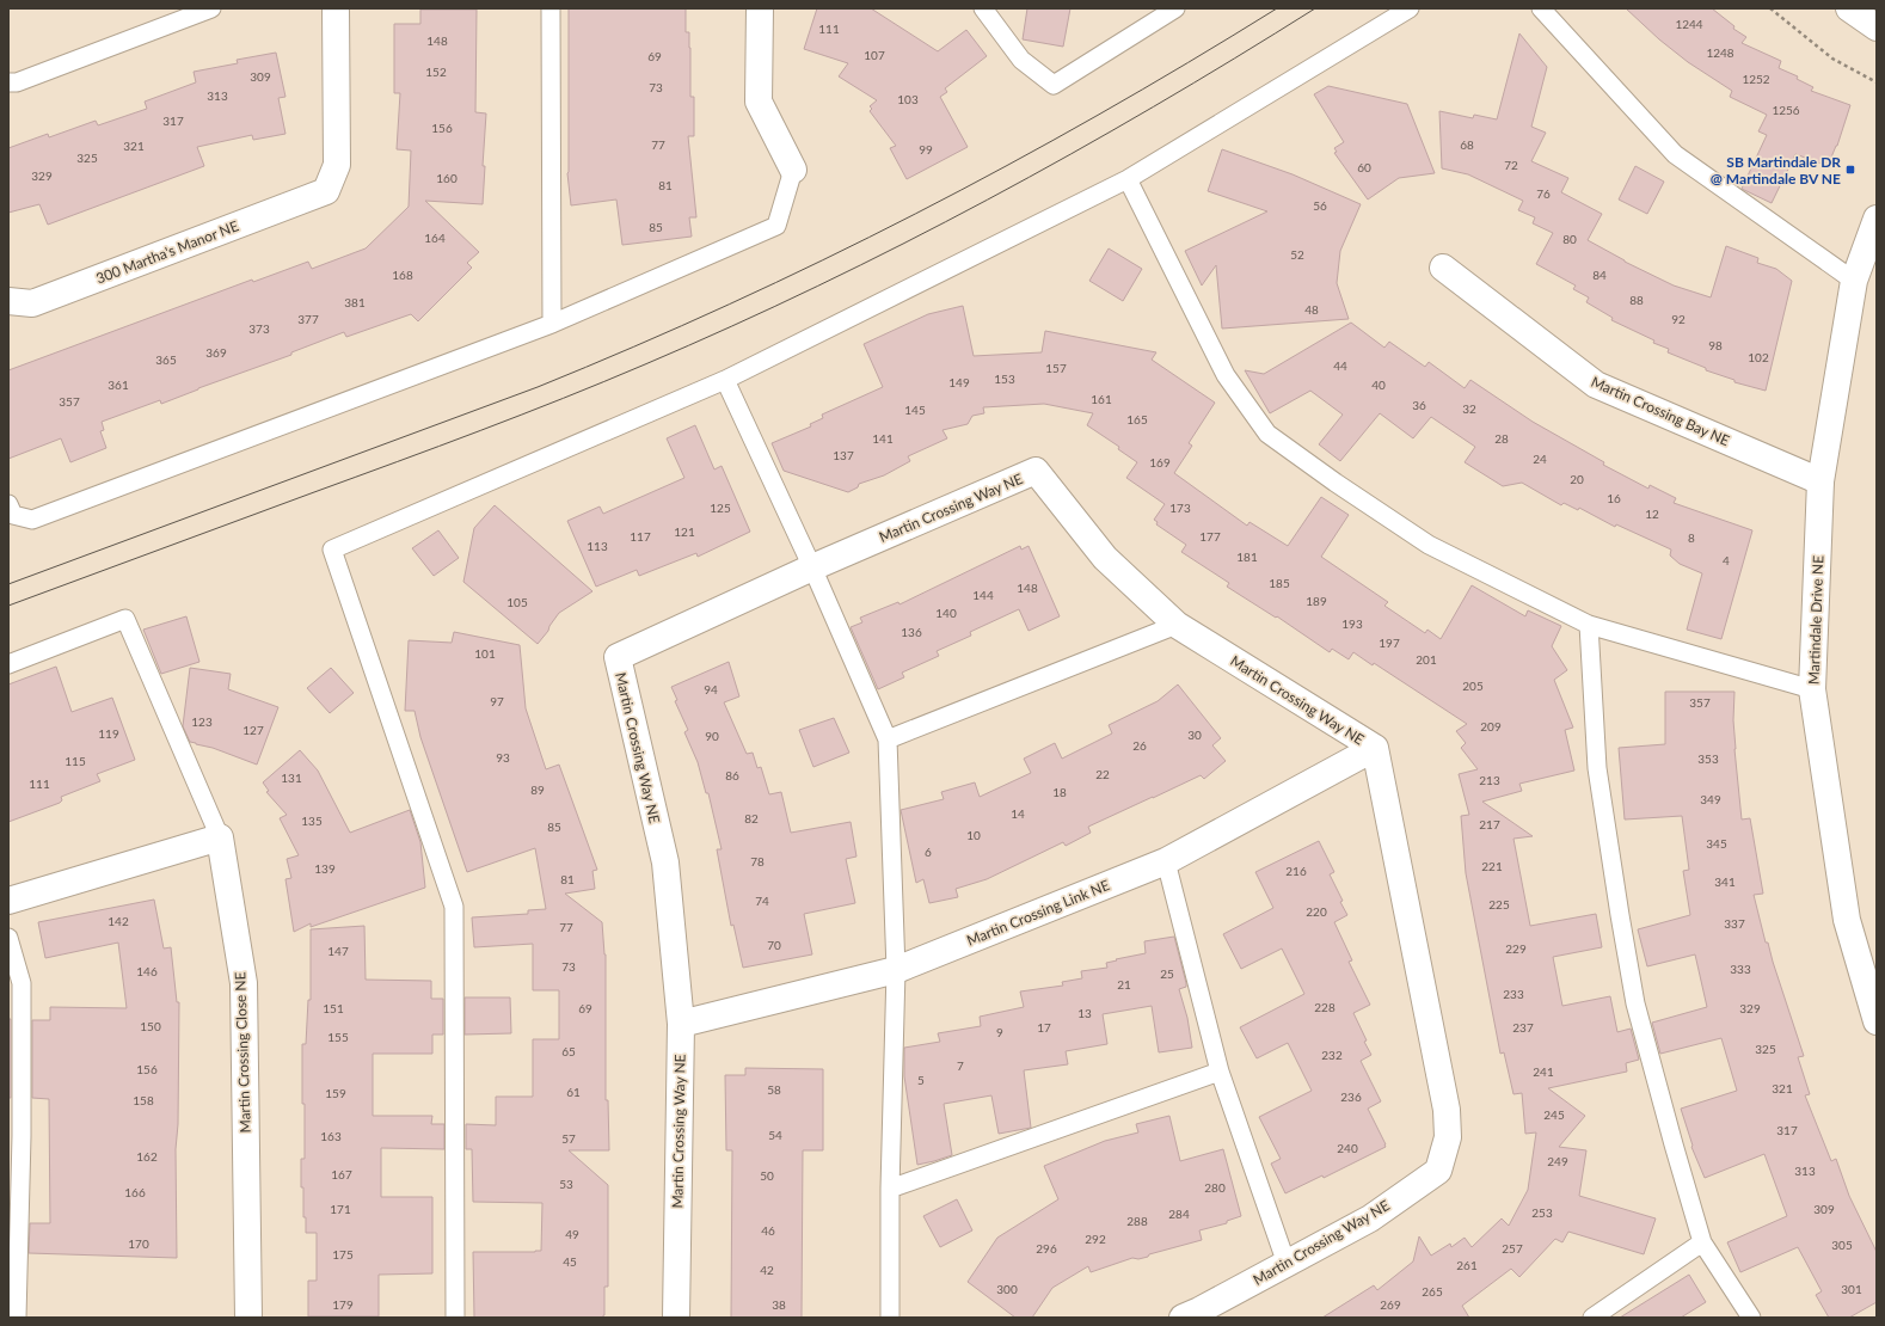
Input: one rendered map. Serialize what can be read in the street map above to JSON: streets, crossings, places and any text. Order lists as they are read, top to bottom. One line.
{"streets":{"street":["300 Martha's Manor NE","Martin Crossing Bay NE","Martin Crossing Way NE","Martindale Drive NE","Martin Crossing Link NE","Martin Crossing Close NE"]},"crossings":[["Martin Crossing Bay NE","Martindale Drive NE"],["Martin Crossing Way NE","Martin Crossing Link NE"]],"places":{"transit":["SB Martindale DR @ Martindale BV NE"]},"house_numbers":["1244","111","148","1248","107","69","152","309","1252","73","313","103","1256","317","156","77","68","321","99","325","72","60","329","160","81","76","56","85","164","80","52","168","84","88","381","48","377","92","373","98","369","102","365","44","157","153","149","361","40","161","357","36","32","145","165","141","28","137","24","169","20","16","125","173","12","121","117","177","8","113","181","4","185","148","144","189","105","140","193","136","197","101","201","205","94","97","357","123","209","127","119","30","90","26","93","353","115","22","86","131","213","111","89","18","349","14","82","135","217","85","10","345","6","78","221","139","216","81","341","74","225","220","142","337","77","70","229","147","73","333","146","25","21","233","228","151","69","329","13","150","17","237","9","155","325","65","232","7","156","241","5","321","58","61","159","236","158","245","317","54","163","57","240","162","249","313","167","50","53","280","166","171","309","253","284","288","46","49","292","170","305","296","257","175","45","261","42","300","301","265","179","38","269"]}
